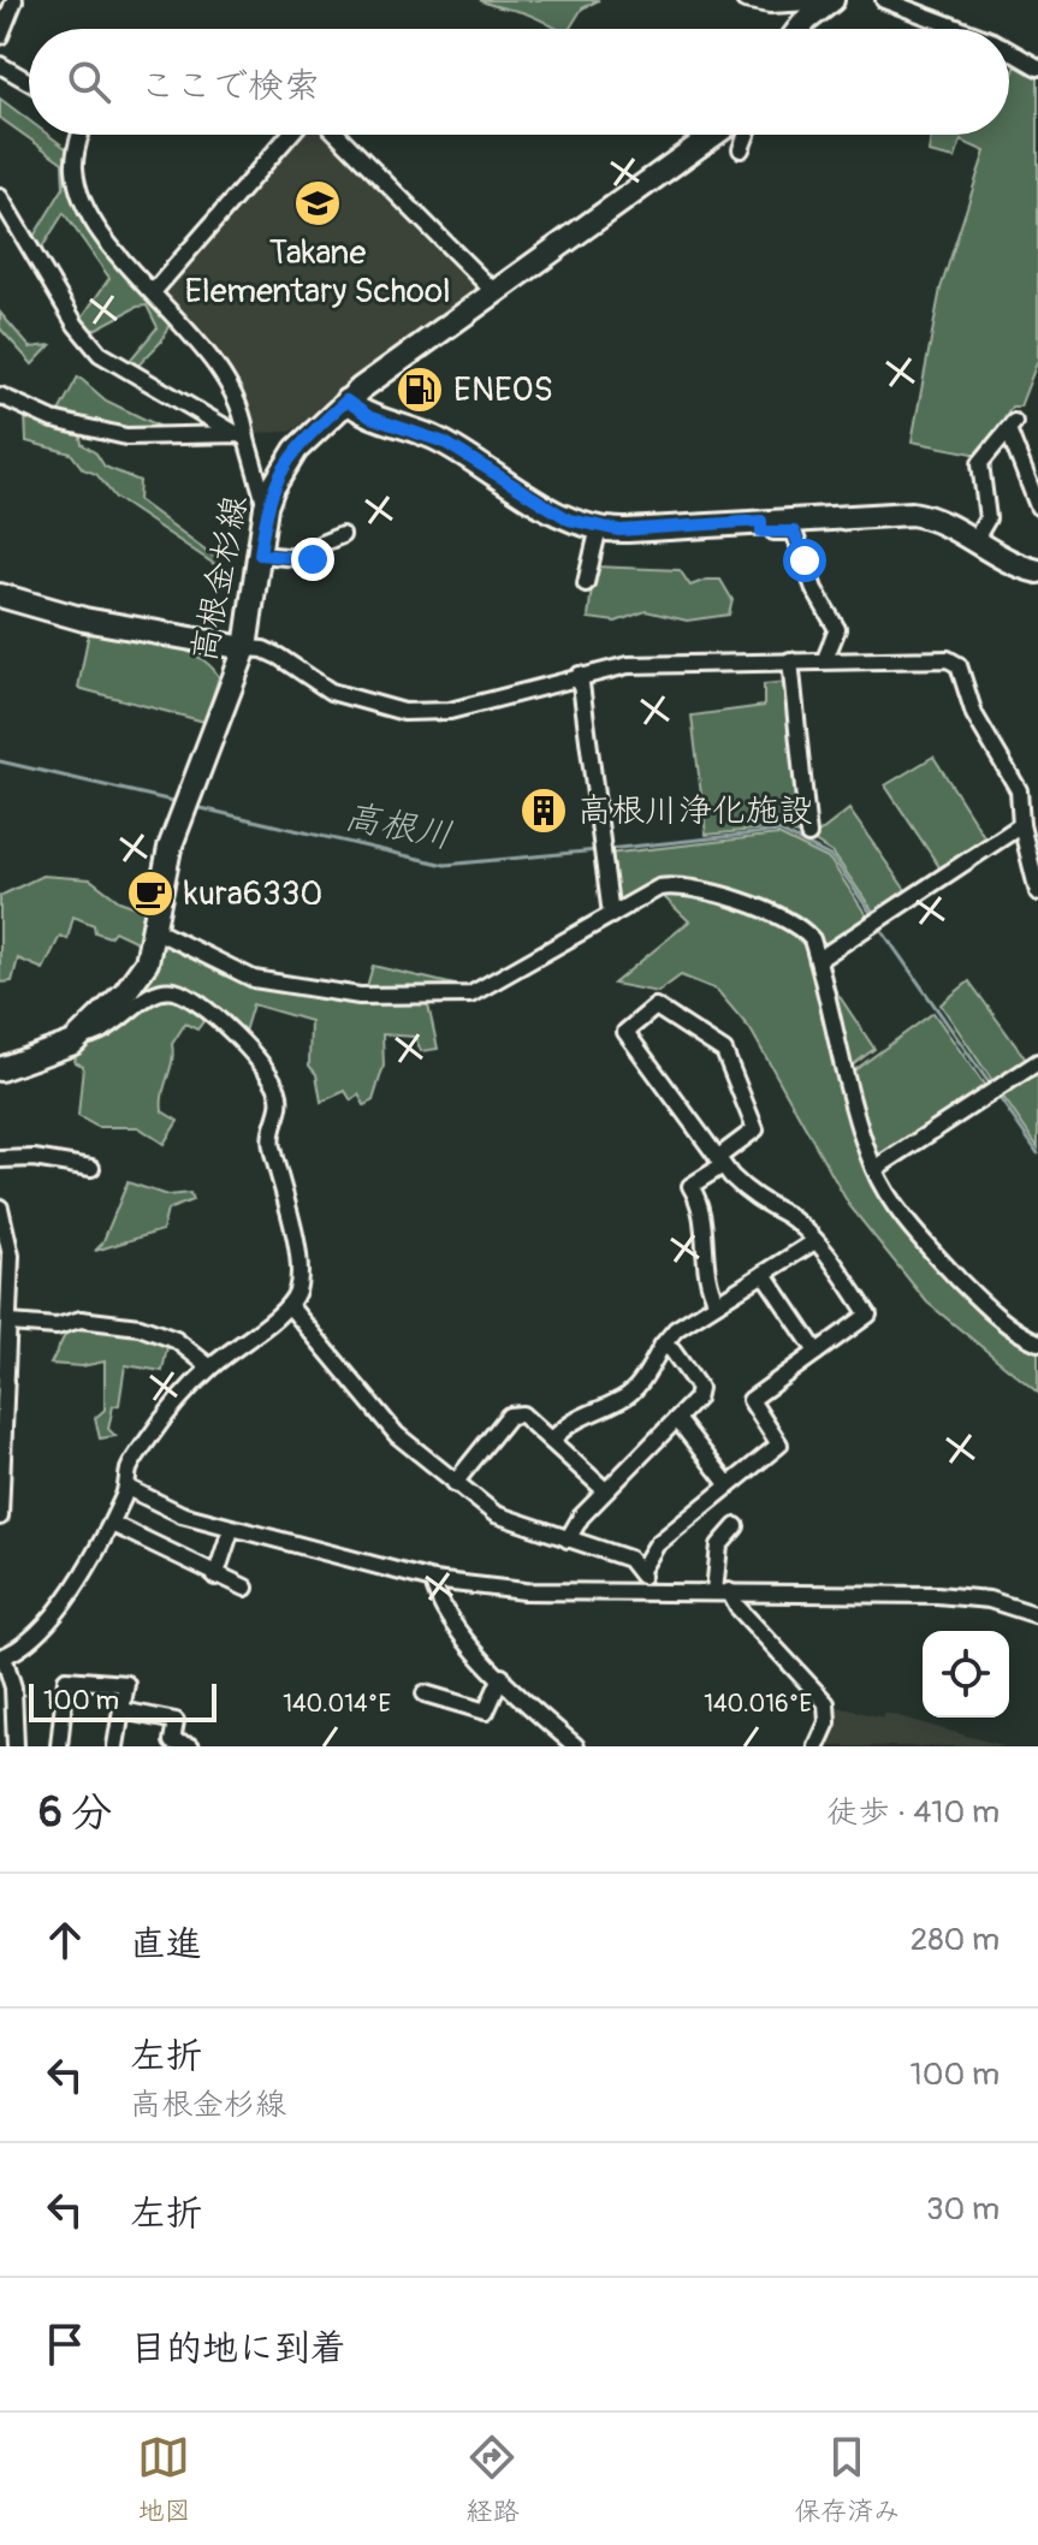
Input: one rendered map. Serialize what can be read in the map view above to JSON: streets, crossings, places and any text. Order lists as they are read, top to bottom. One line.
{"streets":{"street":["高根金杉線"]},"water":["高根川"],"places":{"school or university":["Takane Elementary School"],"fuel station":["ENEOS"],"building":["高根川浄化施設"],"cafe":["kura6330"]},"scale_bar":"100 m","page":{"search":"ここで検索","scale":"100 m","heading":["6 分","徒歩 · 410 m"],"list":[["直進","280 m"],["左折","高根金杉線","100 m"],["左折","30 m"],"目的地に到着"],"nav":["地図","経路","保存済み"]},"coordinates":["140.014°E","140.016°E"]}
